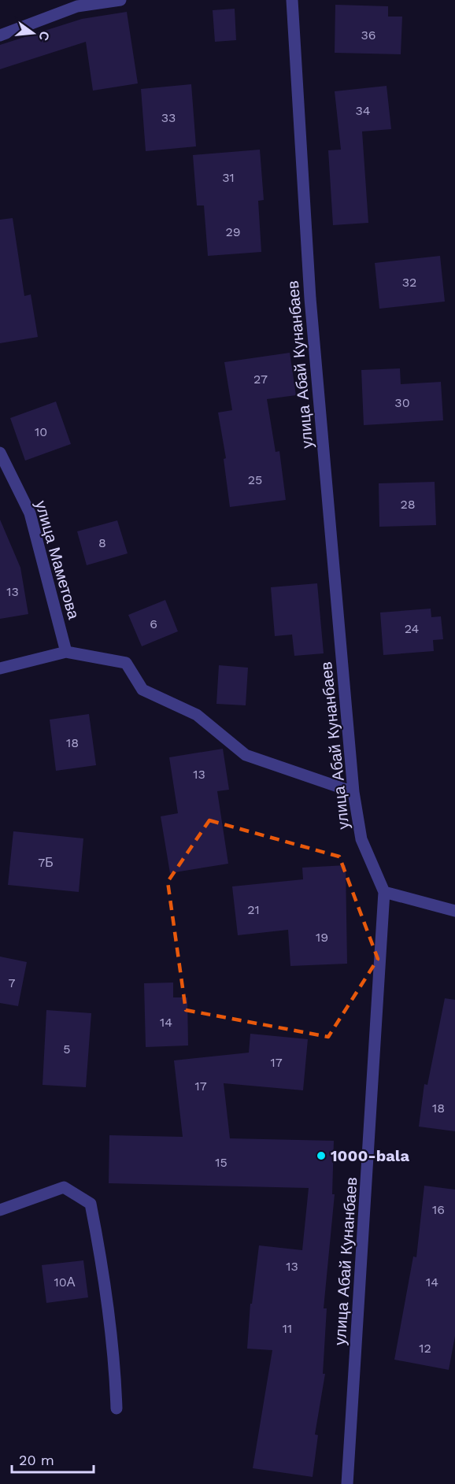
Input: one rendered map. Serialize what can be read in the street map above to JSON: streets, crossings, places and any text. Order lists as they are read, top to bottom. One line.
{"streets":{"street":["улица Абай Кунанбаев","улица Маметова"]},"places":["1000-bala"],"house_numbers":["36","34","33","31","29","32","27","30","10","25","28","8","13","6","24","18","13","7Б","21","19","7","14","5","17","17","18","15","16","13","10А","14","11","12"],"scale_bar":"20 m","north":"right"}
